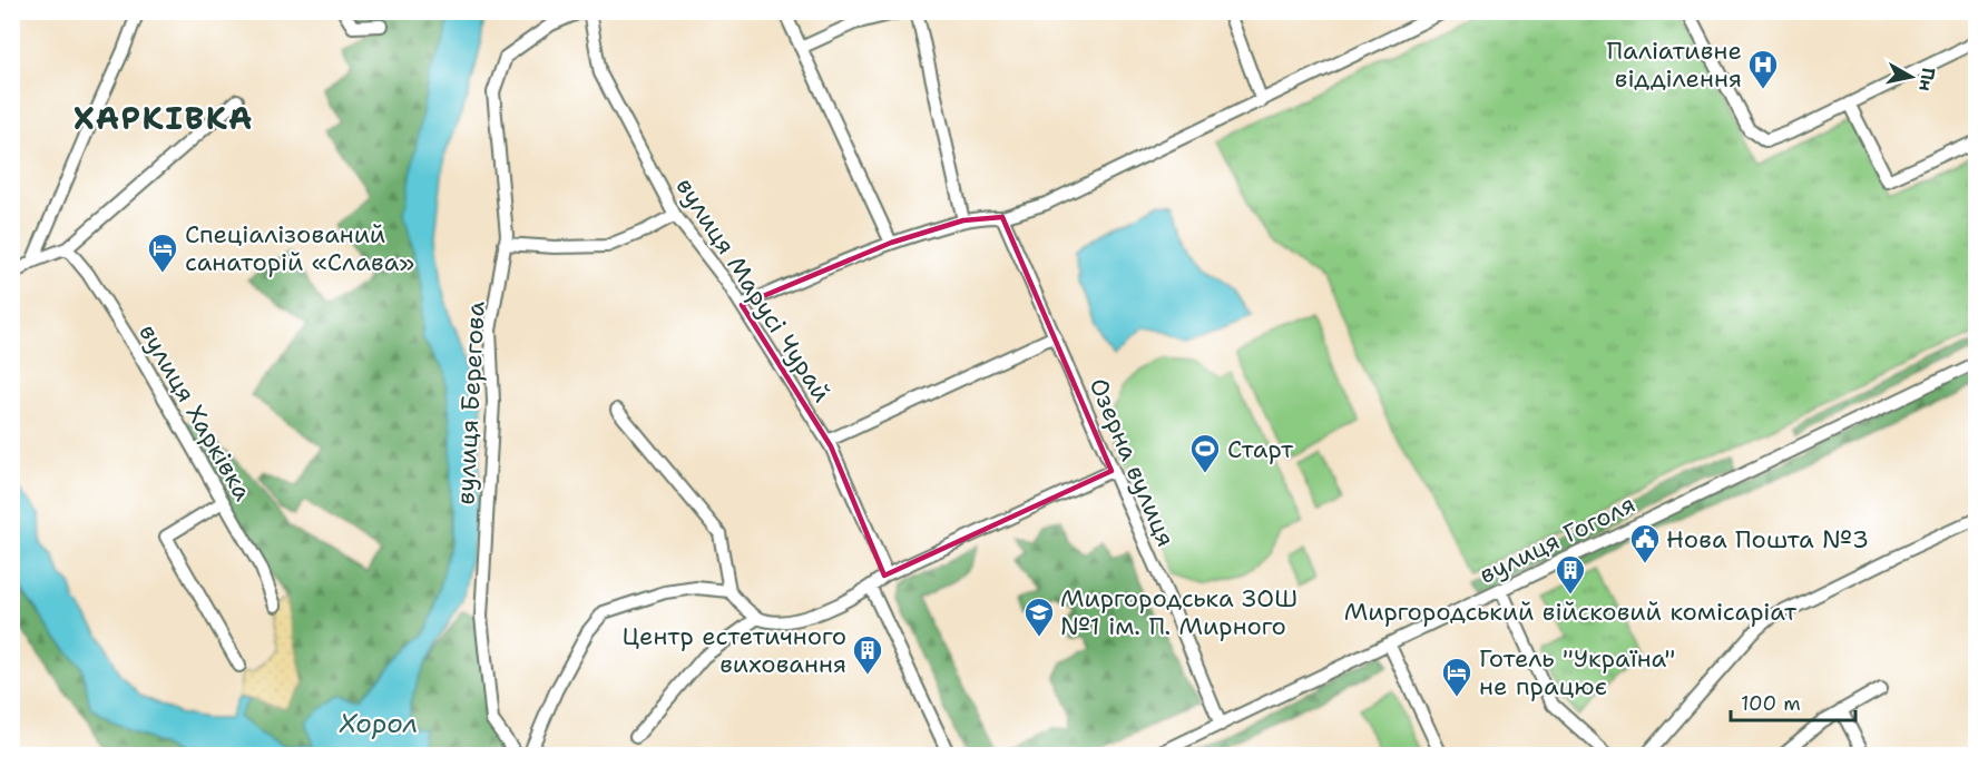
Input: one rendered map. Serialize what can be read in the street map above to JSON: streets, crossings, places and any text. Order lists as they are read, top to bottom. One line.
{"streets":{"street":["вулиця Марусі Чурай","вулиця Берегова","вулиця Харківка","Озерна вулиця","вулиця Гоголя"]},"crossings":[["вулиця Марусі Чурай","Озерна вулиця"],["Озерна вулиця","вулиця Гоголя"]],"districts":["ХАРКІВКА"],"water":["Хорол"],"places":{"hospital":["Паліативне відділення"],"hotel":["Спеціалізований санаторій «Слава»","Готель \"Україна\" не працює"],"sports":["Старт"],"public building":["Нова Пошта №3"],"building":["Миргородський війсковий комісаріат","Центр естетичного виховання"],"school or university":["Миргородська ЗОШ №1 ім. П. Мирного"]},"scale_bar":"100 m","north":"right"}
